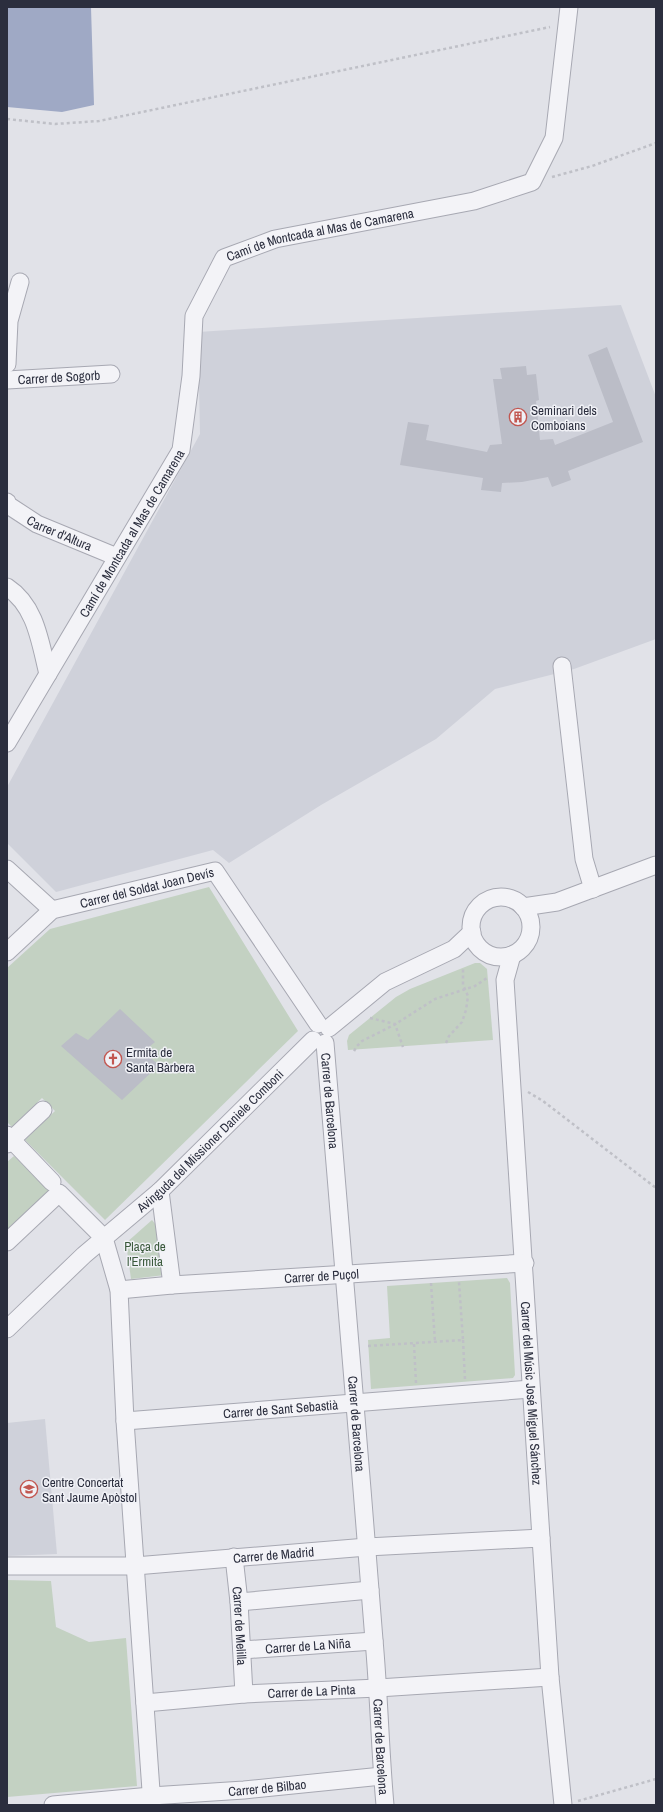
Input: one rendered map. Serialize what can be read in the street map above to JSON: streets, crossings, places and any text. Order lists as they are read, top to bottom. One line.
{"streets":{"street":["Camí de Montcada al Mas de Camarena","Carrer de Sogorb","Carrer d'Altura","Carrer del Soldat Joan Devís","Carrer de Barcelona","Avinguda del Missioner Daniele Comboni","Carrer de Puçol","Carrer del Músic José Miguel Sánchez","Carrer de Sant Sebastià","Carrer de Madrid","Carrer de Melilla","Carrer de La Niña","Carrer de La Pinta","Carrer de Bilbao"]},"crossings":[["Camí de Montcada al Mas de Camarena","Carrer d'Altura"],["Carrer del Soldat Joan Devís","Carrer de Barcelona"],["Carrer del Soldat Joan Devís","Avinguda del Missioner Daniele Comboni"],["Carrer de Barcelona","Avinguda del Missioner Daniele Comboni"],["Carrer de Barcelona","Carrer de Puçol"],["Carrer de Barcelona","Carrer de Sant Sebastià"],["Carrer de Barcelona","Carrer de Madrid"],["Carrer de Barcelona","Carrer de La Niña"],["Carrer de Barcelona","Carrer de La Pinta"],["Carrer de Barcelona","Carrer de Bilbao"],["Avinguda del Missioner Daniele Comboni","Carrer del Músic José Miguel Sánchez"],["Carrer de Puçol","Carrer del Músic José Miguel Sánchez"],["Carrer del Músic José Miguel Sánchez","Carrer de Sant Sebastià"],["Carrer del Músic José Miguel Sánchez","Carrer de Madrid"],["Carrer del Músic José Miguel Sánchez","Carrer de La Pinta"],["Carrer de Madrid","Carrer de Melilla"],["Carrer de Melilla","Carrer de La Niña"],["Carrer de Melilla","Carrer de La Pinta"]],"parks":["Plaça de l'Ermita"],"places":{"building":["Seminari dels Comboians"],"church":["Ermita de Santa Bàrbera"],"school or university":["Centre Concertat Sant Jaume Apòstol"]}}
